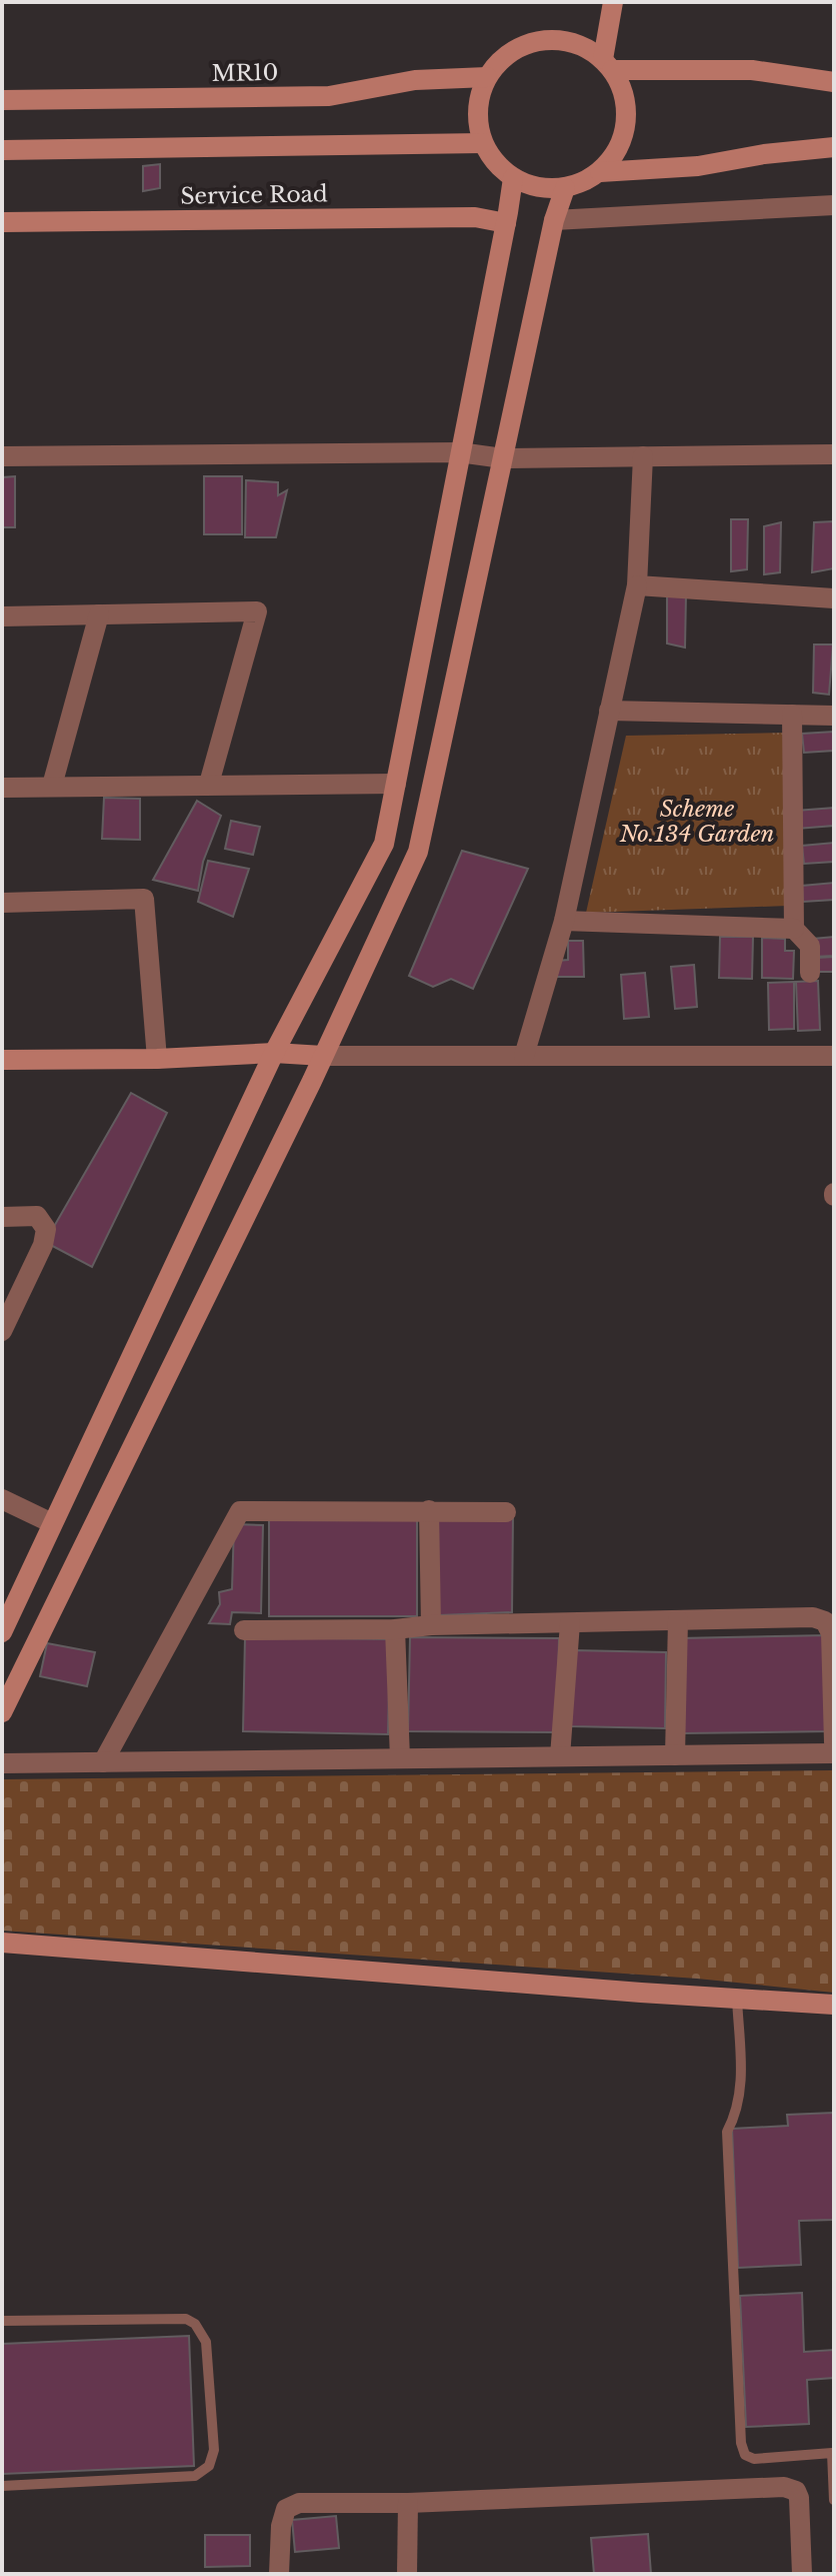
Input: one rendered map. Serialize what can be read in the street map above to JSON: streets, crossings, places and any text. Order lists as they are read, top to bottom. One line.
{"streets":{"street":["MR10","Service Road"]},"parks":["Scheme No.134 Garden"]}
